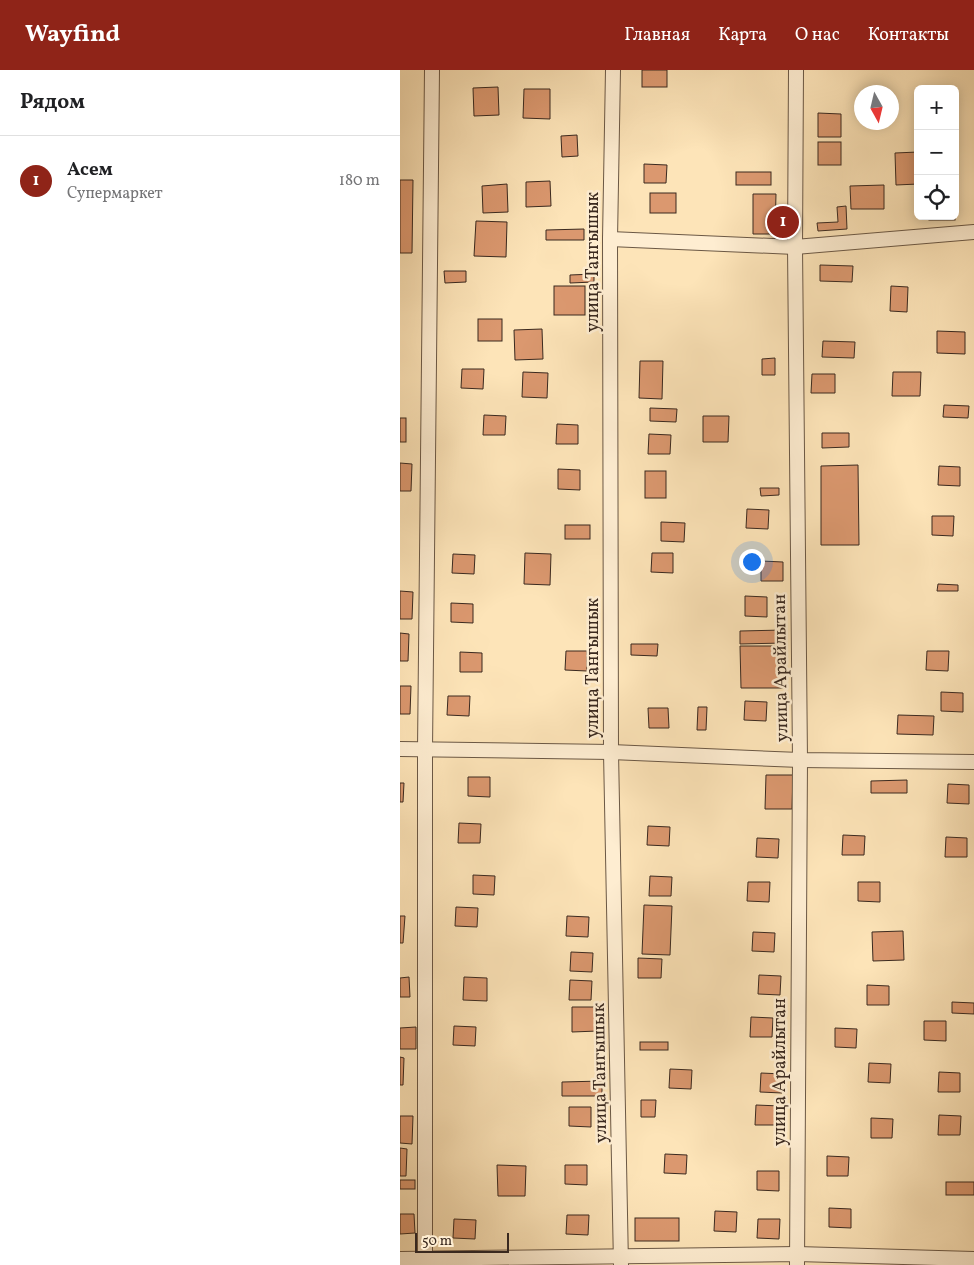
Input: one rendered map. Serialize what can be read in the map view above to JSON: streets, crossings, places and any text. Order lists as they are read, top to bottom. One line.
{"streets":{"street":["улица Тангышык","улица Арайлытан"]},"scale_bar":"50 m","north":"bottom","page":{"header":"Wayfind","nav":["Главная","Карта","О нас","Контакты"],"heading":"Рядом","map_buttons":["+","−"],"list":[{"mark":"1","name":"Асем","note":"Супермаркет","value":"180 m"}],"pins":"1","scale":"50 m"}}
